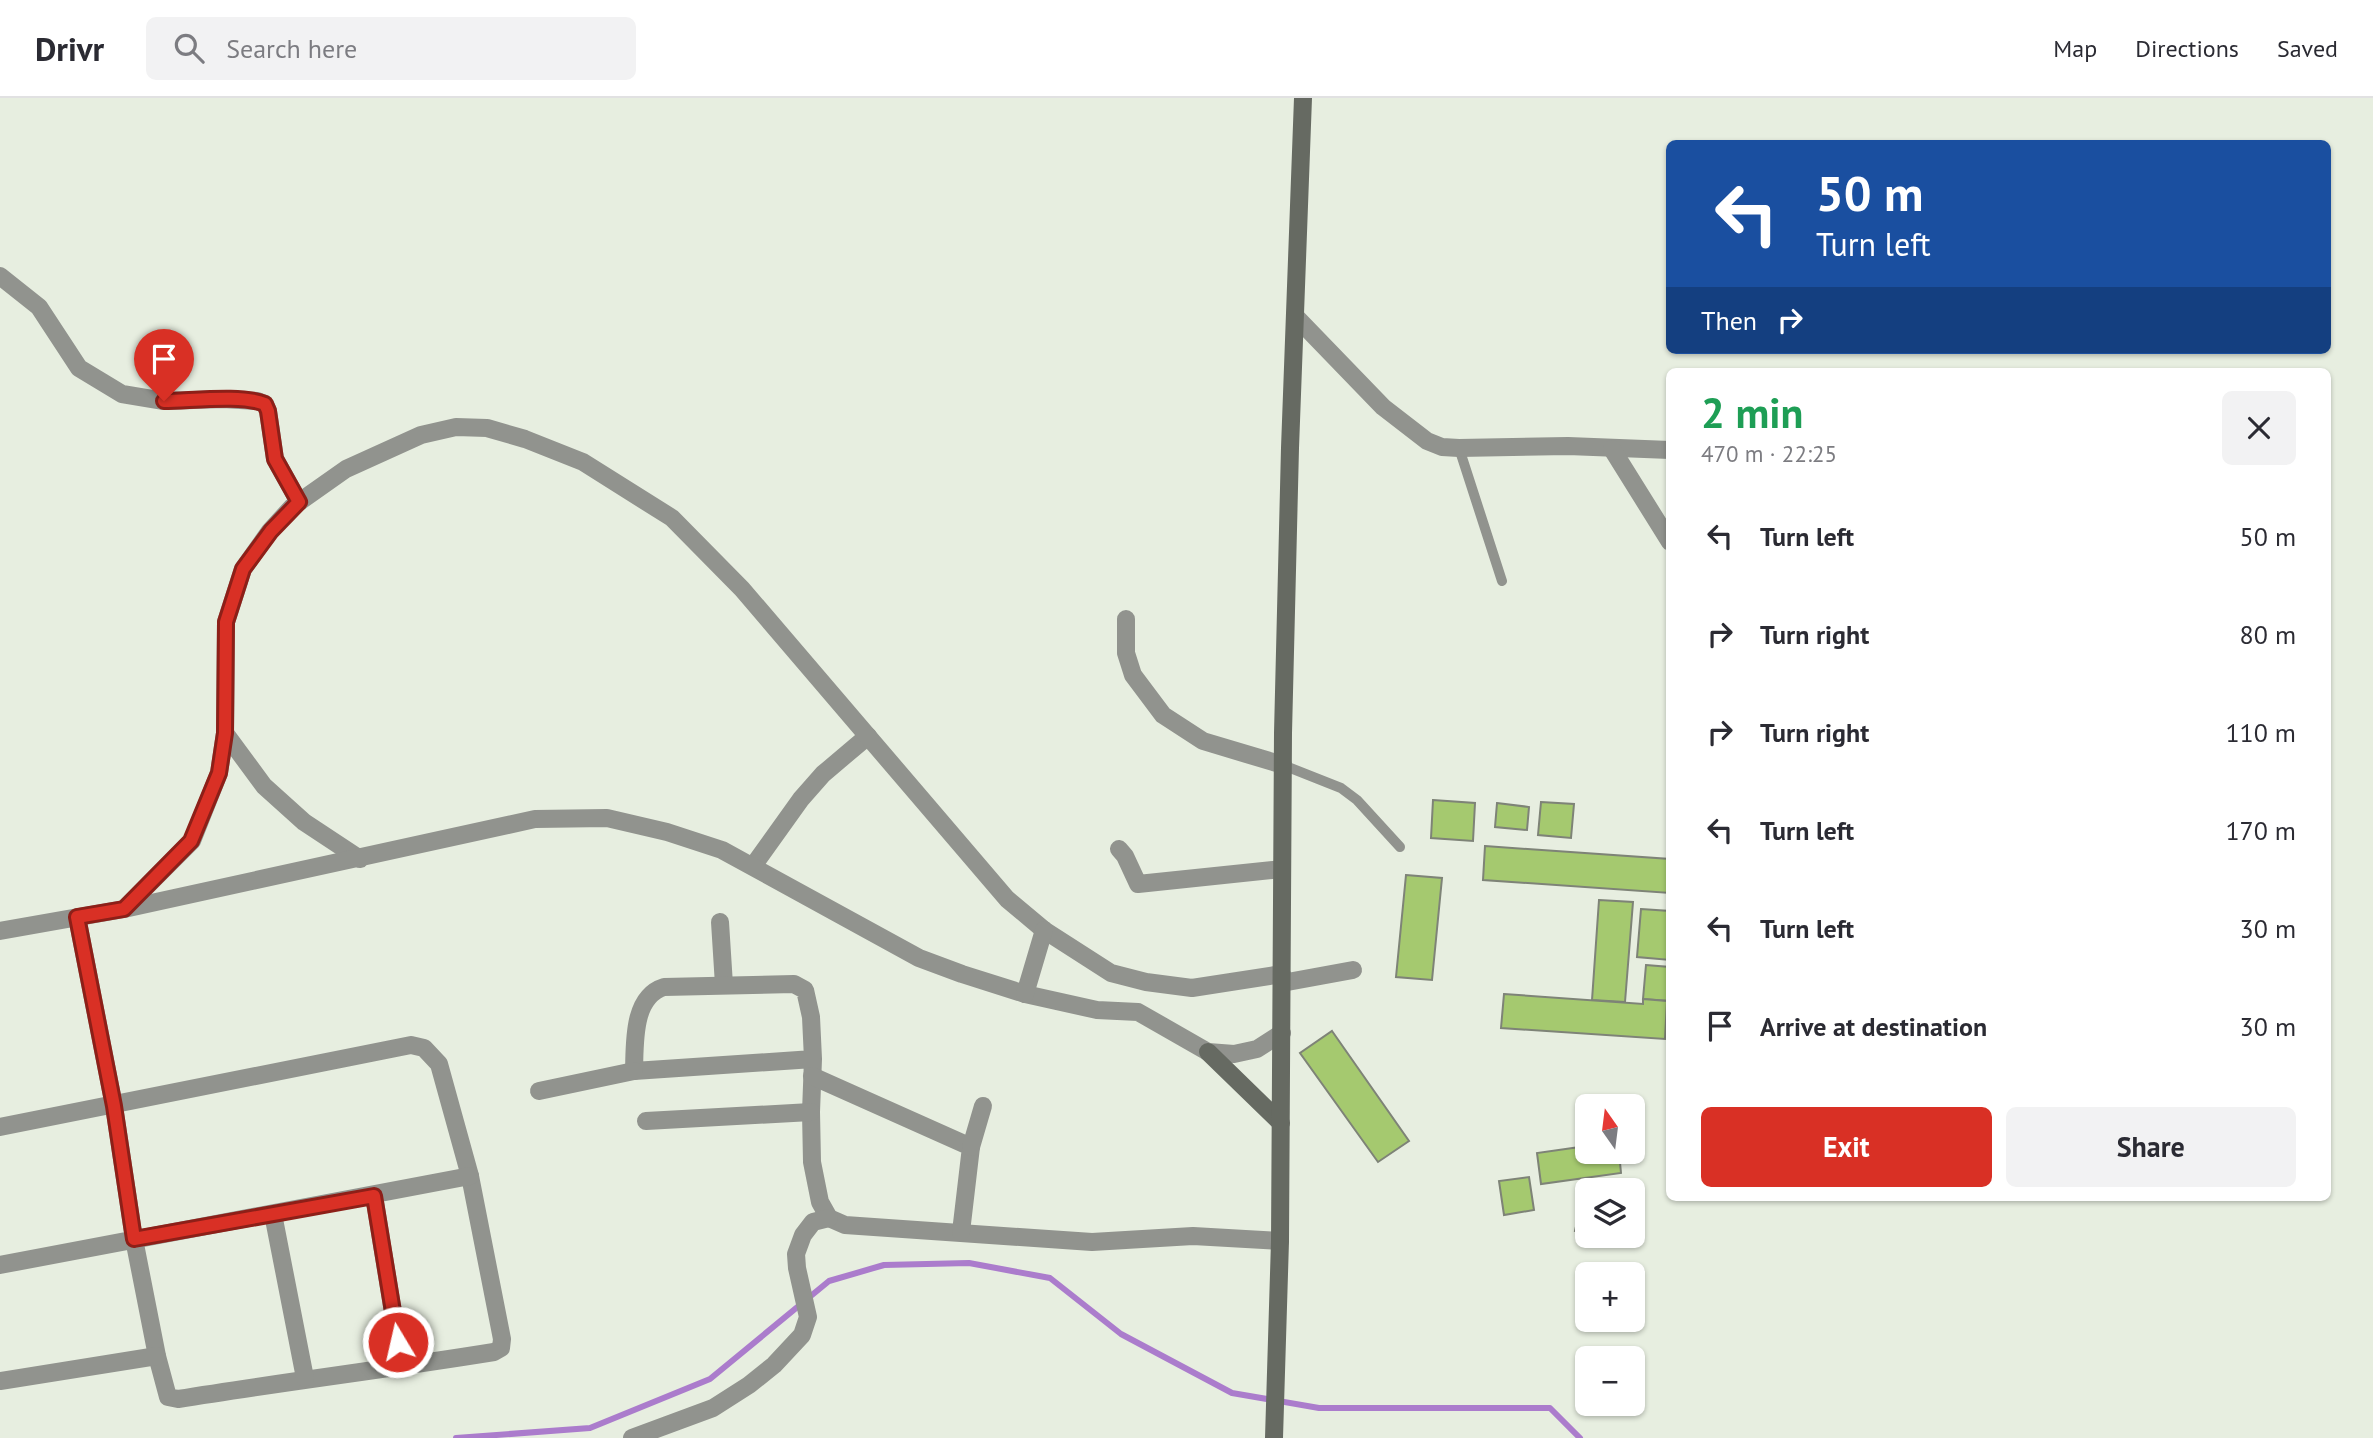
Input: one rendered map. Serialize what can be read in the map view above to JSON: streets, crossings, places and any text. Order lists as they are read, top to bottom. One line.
{"north":"top","page":{"header":"Drivr","search":"Search here","nav":["Map","Directions","Saved"],"turn":["50 m","Turn left"],"then":"Then","heading":["2 min","470 m · 22:25"],"list":[{"name":"Turn left","value":"50 m"},{"name":"Turn right","value":"80 m"},{"name":"Turn right","value":"110 m"},{"name":"Turn left","value":"170 m"},{"name":"Turn left","value":"30 m"},{"name":"Arrive at destination","value":"30 m"}],"buttons":["Exit","Share"],"map_buttons":["+","−"]}}
